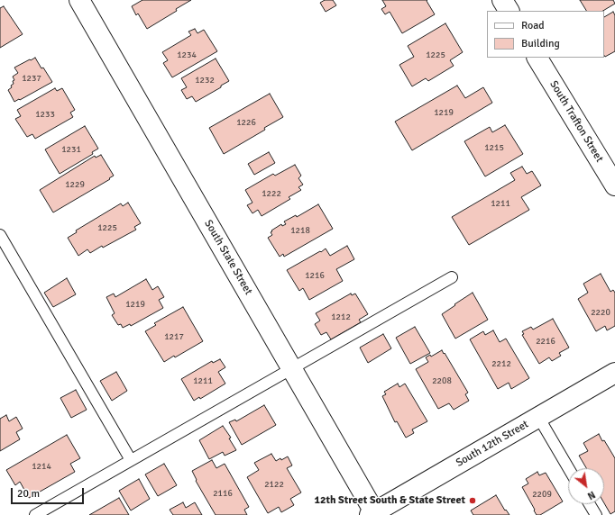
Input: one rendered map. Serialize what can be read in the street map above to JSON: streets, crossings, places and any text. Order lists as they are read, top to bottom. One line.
{"streets":{"street":["South Trafton Street","South State Street","South 12th Street"]},"crossings":[["South State Street","South 12th Street"]],"places":["12th Street South & State Street"],"house_numbers":["1234","1225","1237","1232","1219","1233","1226","1215","1231","1229","1222","1211","1225","1218","1216","1219","2220","1212","1217","2216","2212","1211","2208","1214","2122","2116","2209"],"legend":["Road","Building"],"scale_bar":"20 m","north":"bottom right"}
